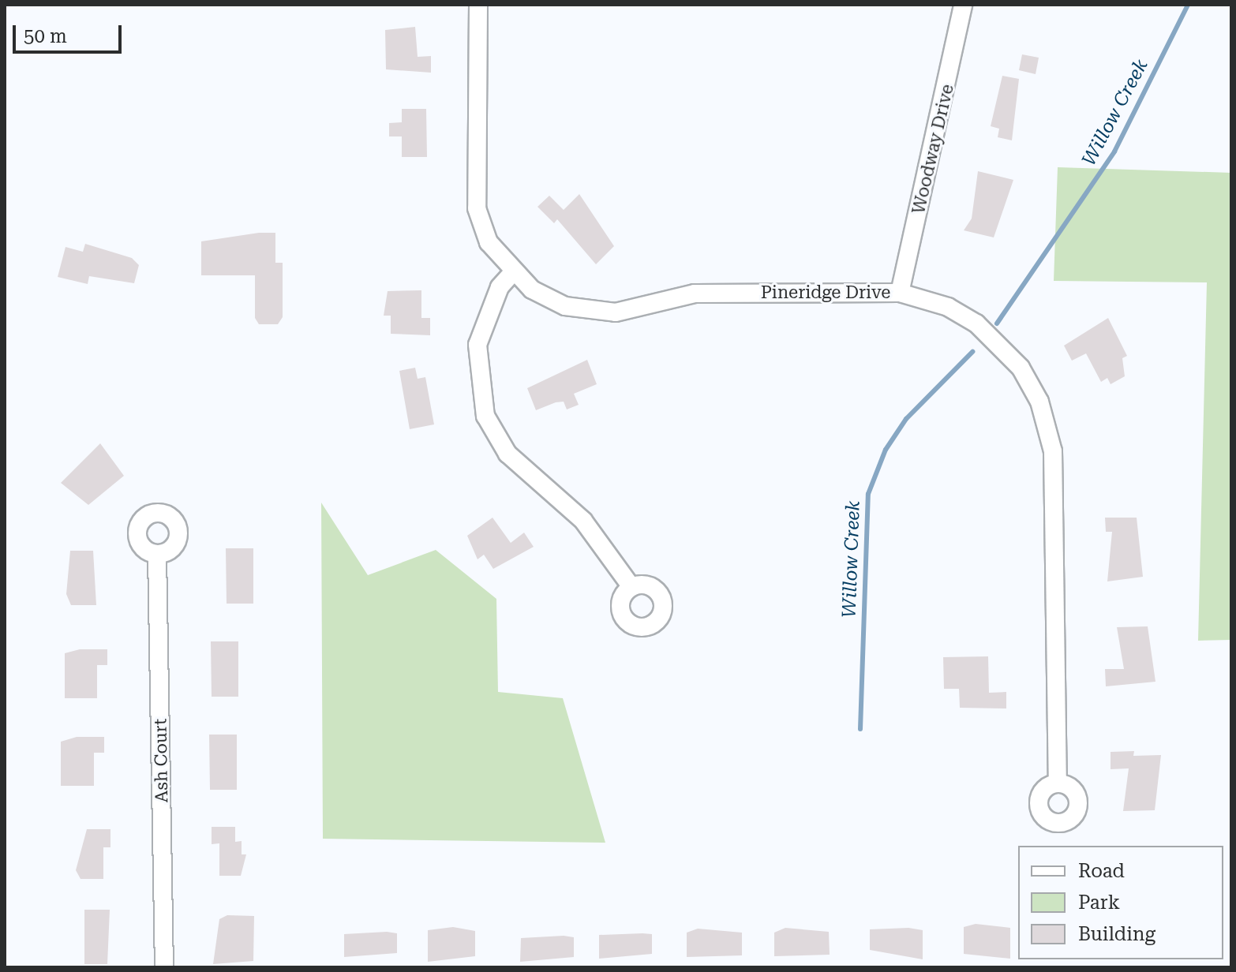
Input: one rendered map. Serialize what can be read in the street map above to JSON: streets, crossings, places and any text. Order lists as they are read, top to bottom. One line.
{"streets":{"street":["Woodway Drive","Pineridge Drive","Ash Court"]},"crossings":[["Woodway Drive","Pineridge Drive"]],"water":["Willow Creek"],"legend":["Road","Park","Building"],"scale_bar":"50 m"}
